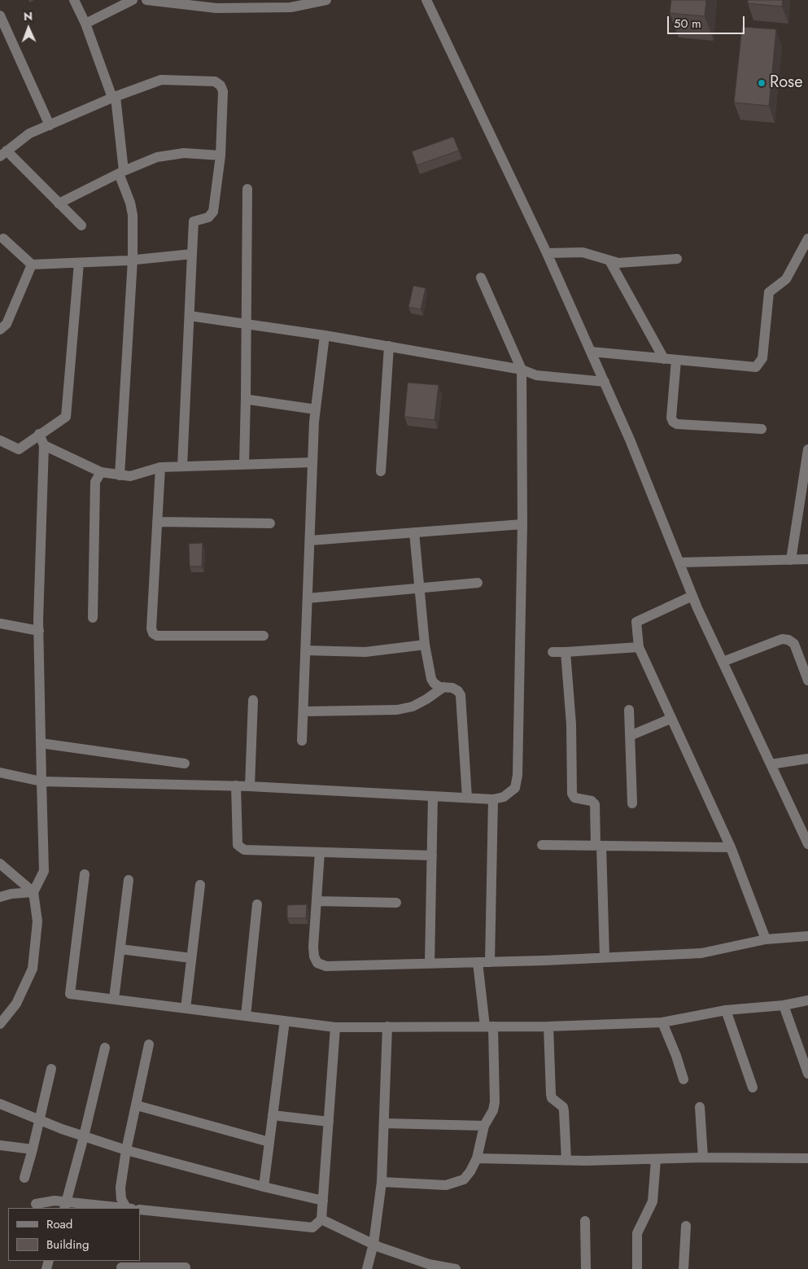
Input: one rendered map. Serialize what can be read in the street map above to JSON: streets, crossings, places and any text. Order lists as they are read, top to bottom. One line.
{"places":["Rose"],"legend":["Road","Building"],"scale_bar":"50 m","north":"top"}
